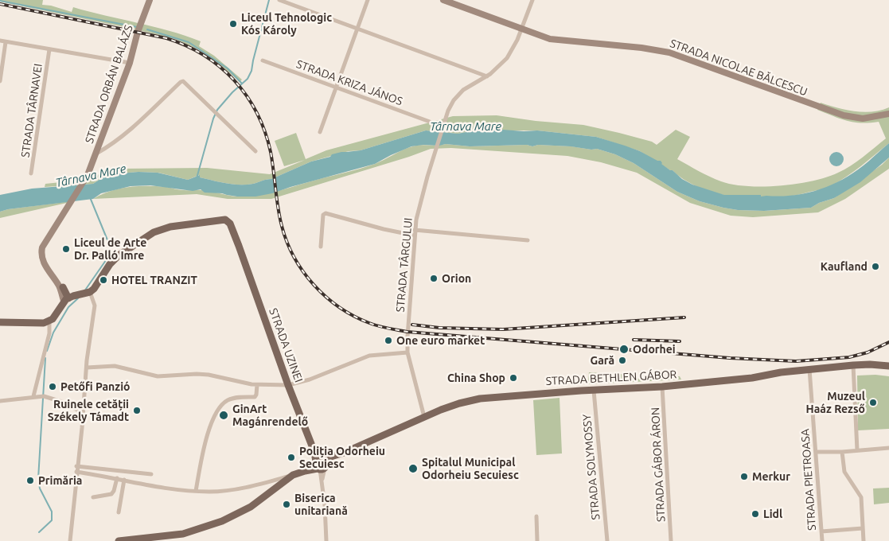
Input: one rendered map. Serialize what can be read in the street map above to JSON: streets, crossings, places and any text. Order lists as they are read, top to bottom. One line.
{"streets":{"main road":["STRADA NICOLAE BĂLCESCU","STRADA ORBÁN BALÁZS","STRADA UZINEI","STRADA BETHLEN GÁBOR"],"street":["STRADA KRIZA JÁNOS","STRADA TÂRNAVEI","STRADA TÂRGULUI","STRADA GÁBOR ÁRON","STRADA SOLYMOSSY","STRADA PIETROASA"]},"crossings":[["STRADA NICOLAE BĂLCESCU","STRADA TÂRGULUI"],["STRADA TÂRGULUI","STRADA BETHLEN GÁBOR"],["STRADA UZINEI","STRADA BETHLEN GÁBOR"],["STRADA BETHLEN GÁBOR","STRADA GÁBOR ÁRON"],["STRADA BETHLEN GÁBOR","STRADA SOLYMOSSY"],["STRADA BETHLEN GÁBOR","STRADA PIETROASA"]],"water":["Târnava Mare"],"places":["Liceul Tehnologic Kós Károly","Liceul de Arte Dr. Palló Imre","Kaufland","Orion","HOTEL TRANZIT","One euro market","Odorhei","Gară","China Shop","Petőfi Panzió","Muzeul Haáz Rezső","Ruinele cetății Székely Támadt","GinArt Magánrendelő","Poliția Odorheiu Secuiesc","Spitalul Municipal Odorheiu Secuiesc","Merkur","Primăria","Biserica unitariană","Lidl"]}
